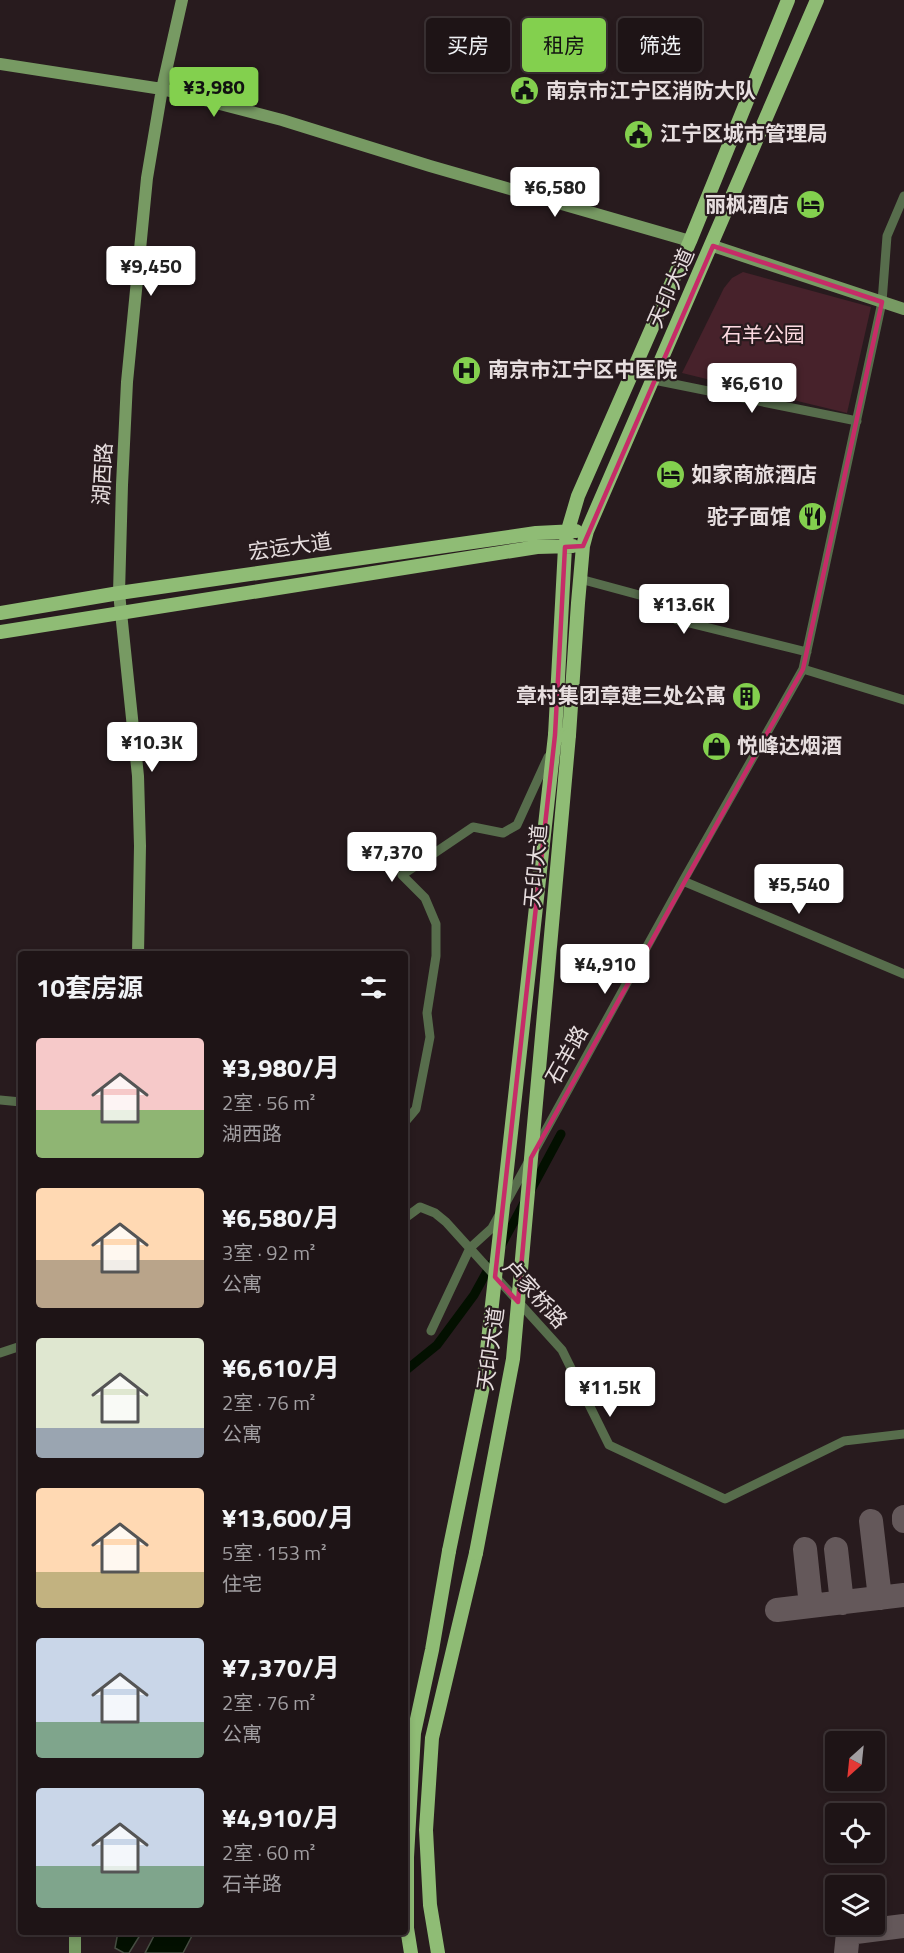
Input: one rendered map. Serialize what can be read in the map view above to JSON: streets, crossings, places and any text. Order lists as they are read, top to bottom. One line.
{"streets":{"main road":["天印大道","宏运大道"],"street":["湖西路","石羊路","卢家桥路"]},"crossings":[["天印大道","宏运大道"],["湖西路","宏运大道"],["石羊路","卢家桥路"]],"parks":["石羊公园"],"places":{"public building":["南京市江宁区消防大队","江宁区城市管理局"],"hotel":["丽枫酒店","如家商旅酒店"],"hospital":["南京市江宁区中医院"],"restaurant":["驼子面馆"],"building":["章村集团章建三处公寓"],"shop":["悦峰达烟酒"]},"north":"bottom left","page":{"chip":["买房","租房","筛选"],"price":["¥3,980","¥6,580","¥9,450","¥6,610","¥13.6K","¥10.3K","¥7,370","¥5,540","¥4,910","¥11.5K"],"heading":"10套房源","list":[{"name":"¥3,980/月","note":"2室 · 56 m² · 湖西路"},{"name":"¥6,580/月","note":"3室 · 92 m² · 公寓"},{"name":"¥6,610/月","note":"2室 · 76 m² · 公寓"},{"name":"¥13,600/月","note":"5室 · 153 m² · 住宅"},{"name":"¥7,370/月","note":"2室 · 76 m² · 公寓"},{"name":"¥4,910/月","note":"2室 · 60 m² · 石羊路"}]}}
